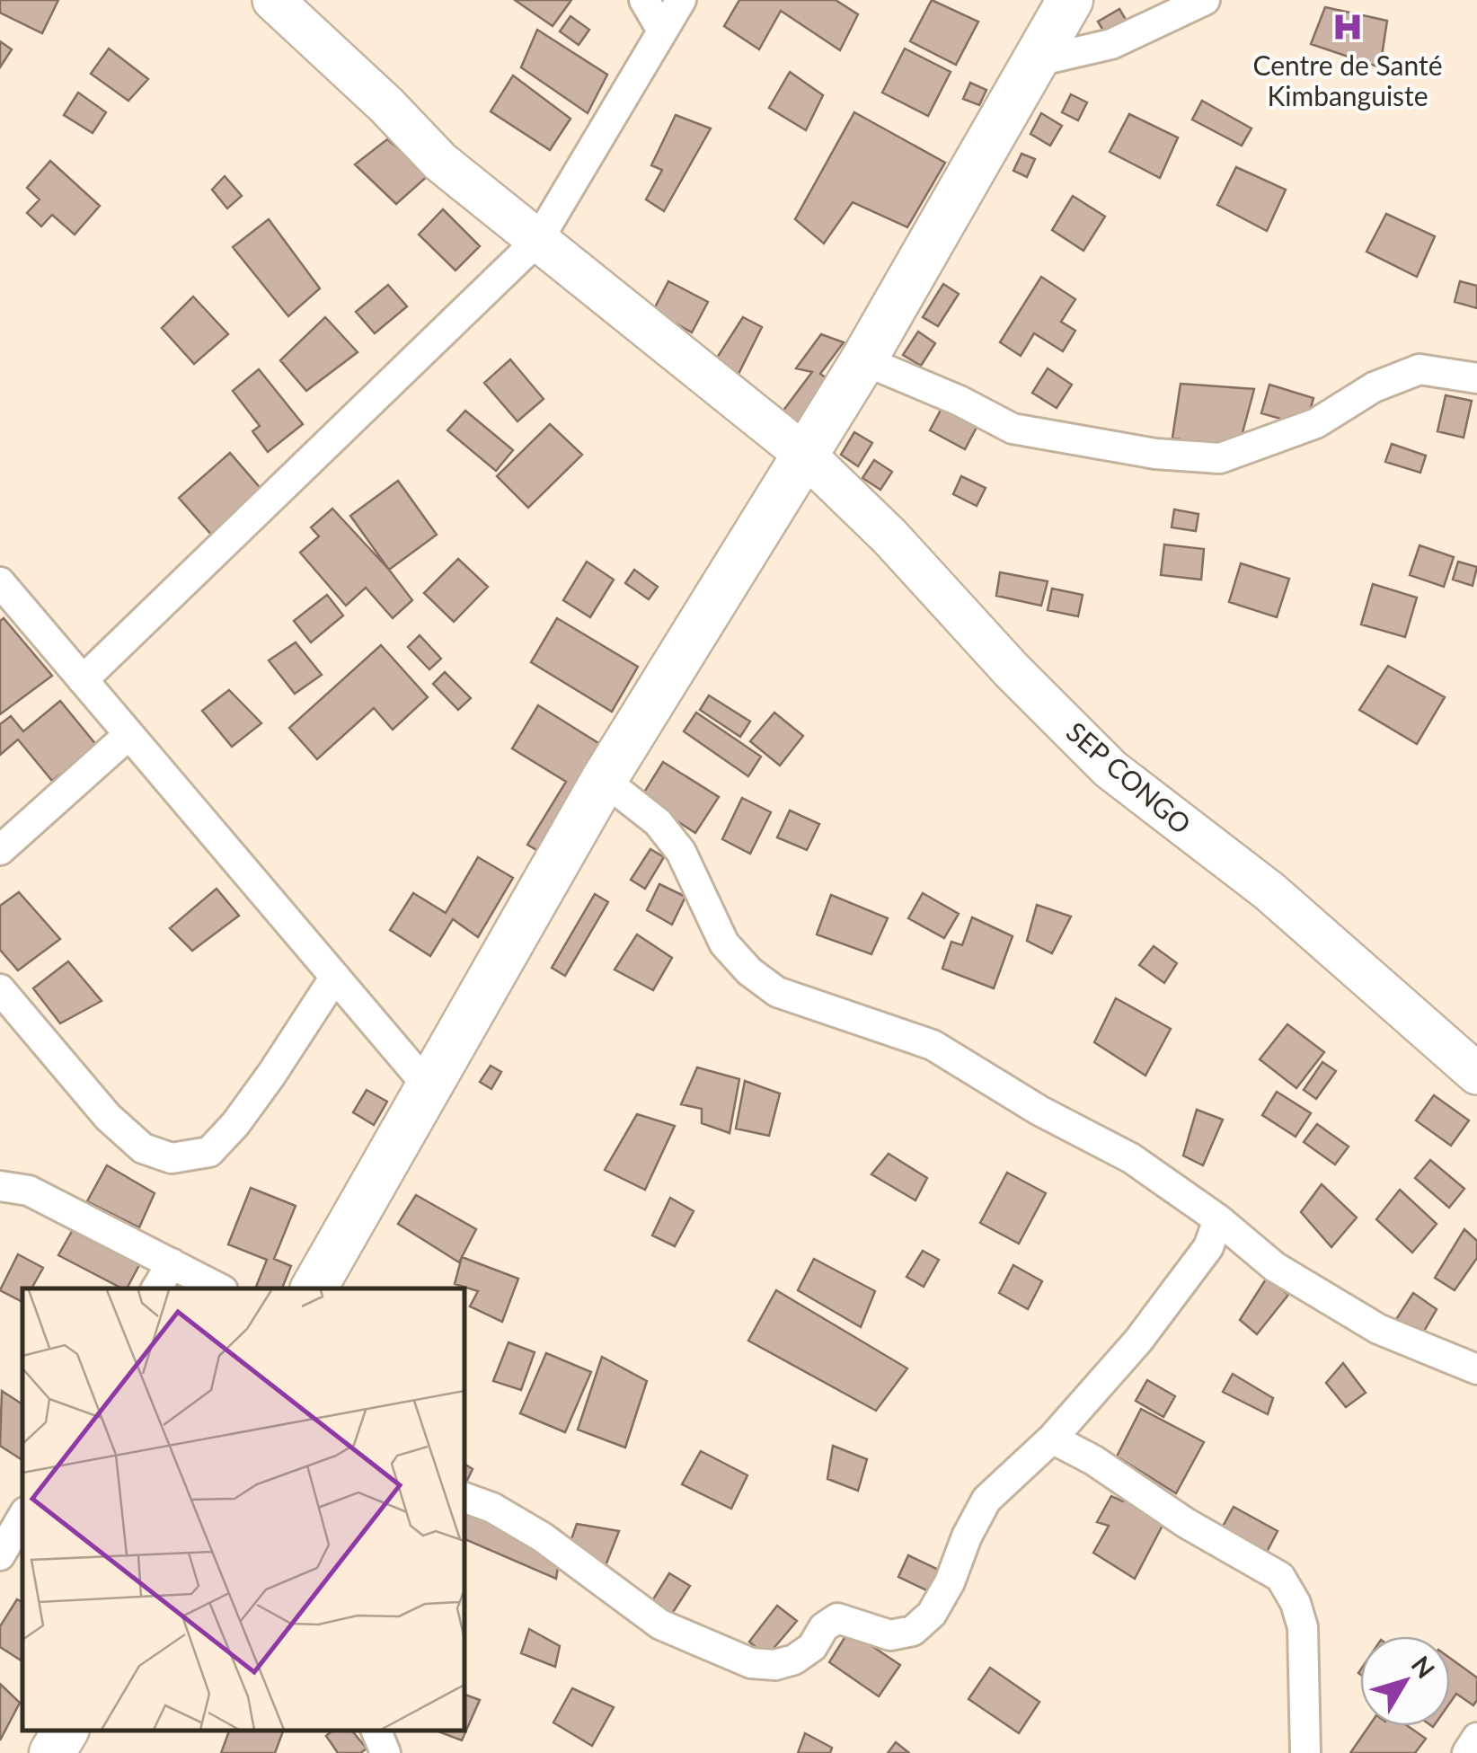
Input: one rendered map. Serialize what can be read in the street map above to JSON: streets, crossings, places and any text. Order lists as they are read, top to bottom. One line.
{"streets":{"street":["SEP CONGO"]},"places":{"hospital":["Centre de Santé Kimbanguiste"]},"north":"top right"}
